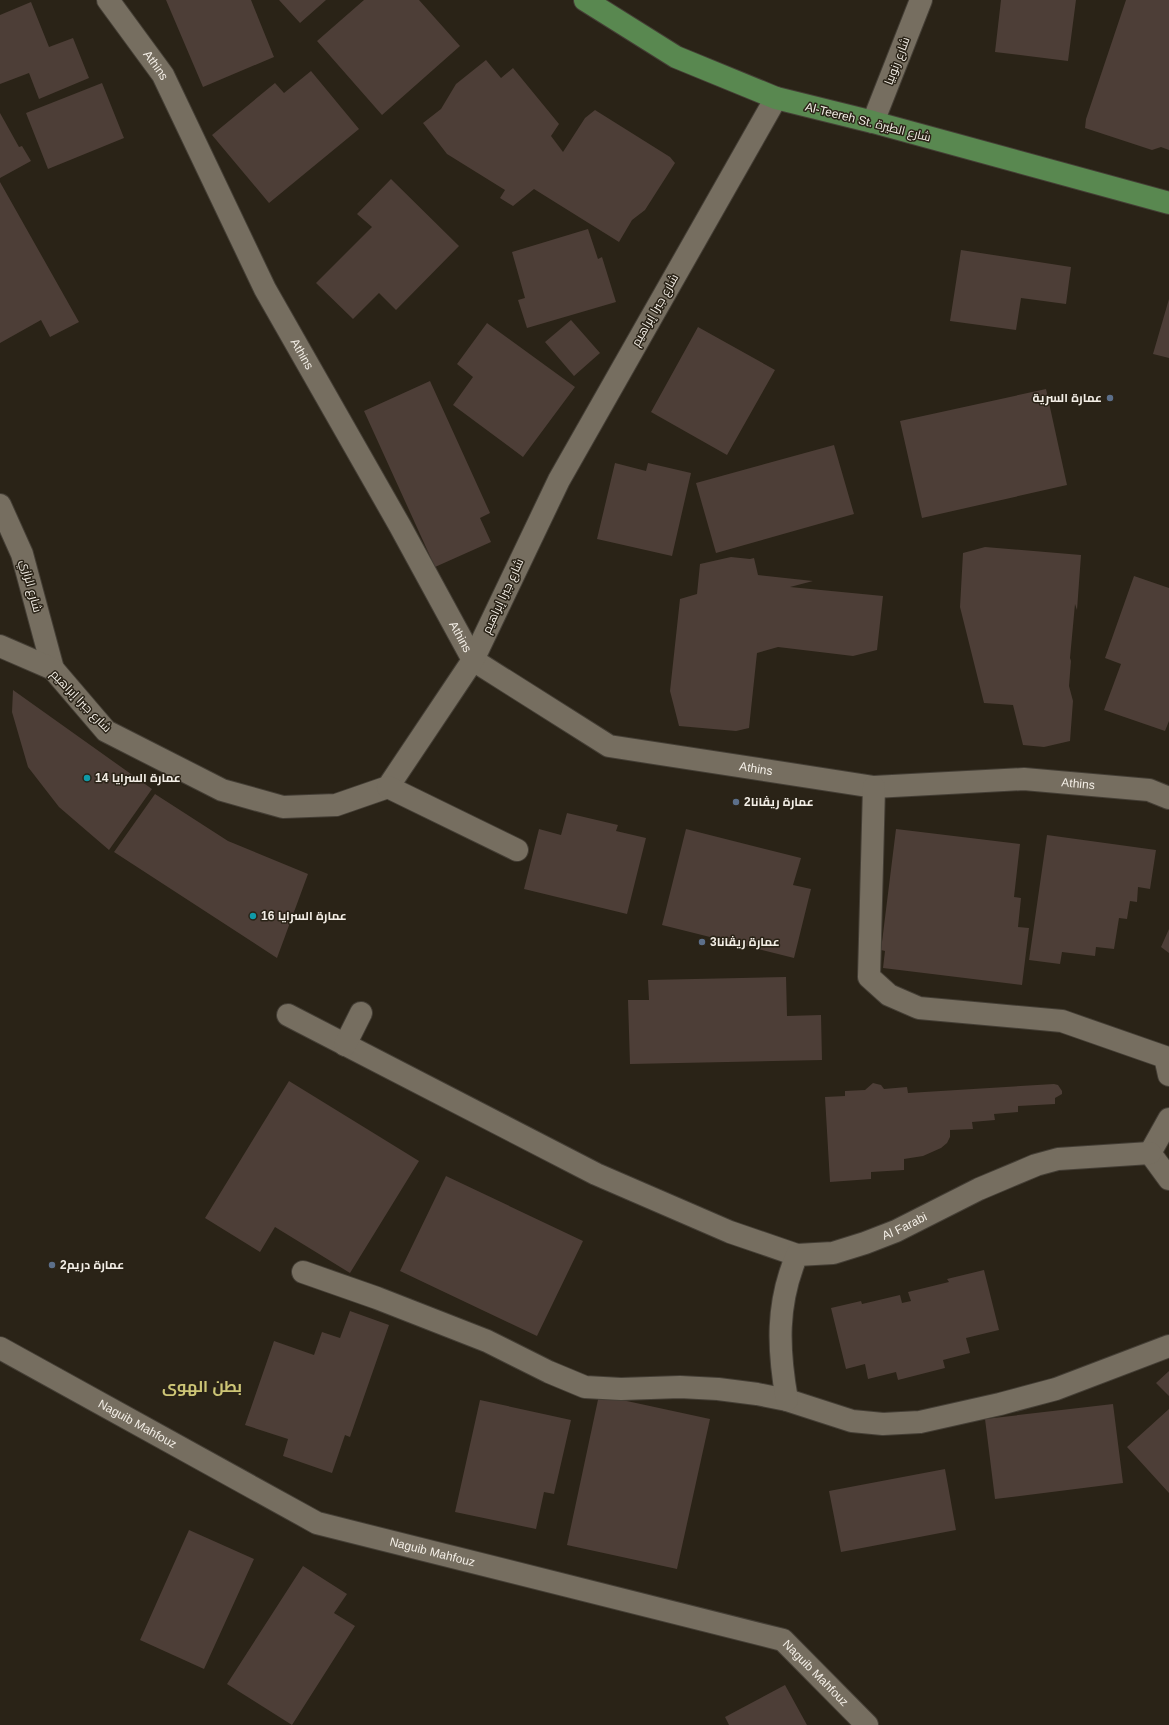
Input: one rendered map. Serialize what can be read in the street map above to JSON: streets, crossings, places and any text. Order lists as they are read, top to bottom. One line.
{"streets":{"main road":["Al-Teereh St. شارع الطيرة"],"street":["شارع رنوبيا","Athins","شارع جبرا إبراهيم","شارع الرازي","Al Farabi","Naguib Mahfouz"]},"crossings":[["شارع رنوبيا","Al-Teereh St. شارع الطيرة"],["Athins","شارع جبرا إبراهيم"],["Al-Teereh St. شارع الطيرة","شارع جبرا إبراهيم"],["شارع جبرا إبراهيم","شارع الرازي"]],"districts":["بطن الهوى"],"places":["عمارة السرية","عمارة السرايا 14","عمارة ريڤانا2","عمارة السرايا 16","عمارة ريڤانا3","عمارة دريم2"]}
